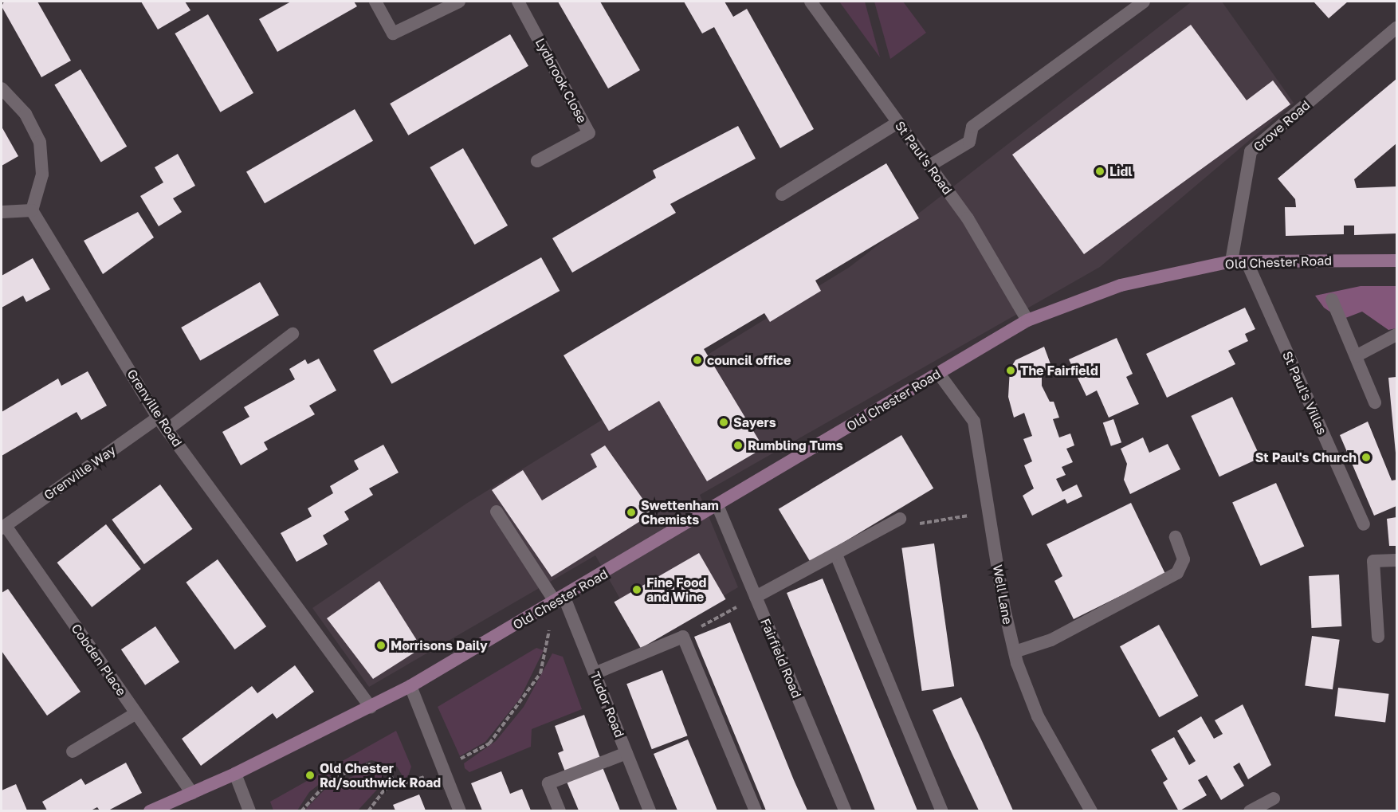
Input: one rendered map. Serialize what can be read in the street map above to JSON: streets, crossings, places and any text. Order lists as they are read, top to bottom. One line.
{"streets":{"main road":["Old Chester Road"],"street":["Lydbrook Close","Grove Road","St Paul's Road","St Paul's Villas","Grenville Road","Grenville Way","Well Lane","Fairfield Road","Cobden Place","Tudor Road"]},"crossings":[["Grove Road","Old Chester Road"],["St Paul's Road","Old Chester Road"],["Old Chester Road","St Paul's Villas"],["Old Chester Road","Grenville Road"],["Old Chester Road","Well Lane"],["Old Chester Road","Fairfield Road"],["Old Chester Road","Cobden Place"],["Old Chester Road","Tudor Road"],["Grenville Road","Grenville Way"],["Grenville Way","Cobden Place"]],"places":["Lidl","council office","The Fairfield","Sayers","Rumbling Tums","St Paul's Church","Swettenham Chemists","Fine Food and Wine","Morrisons Daily","Old Chester Rd/southwick Road"]}
